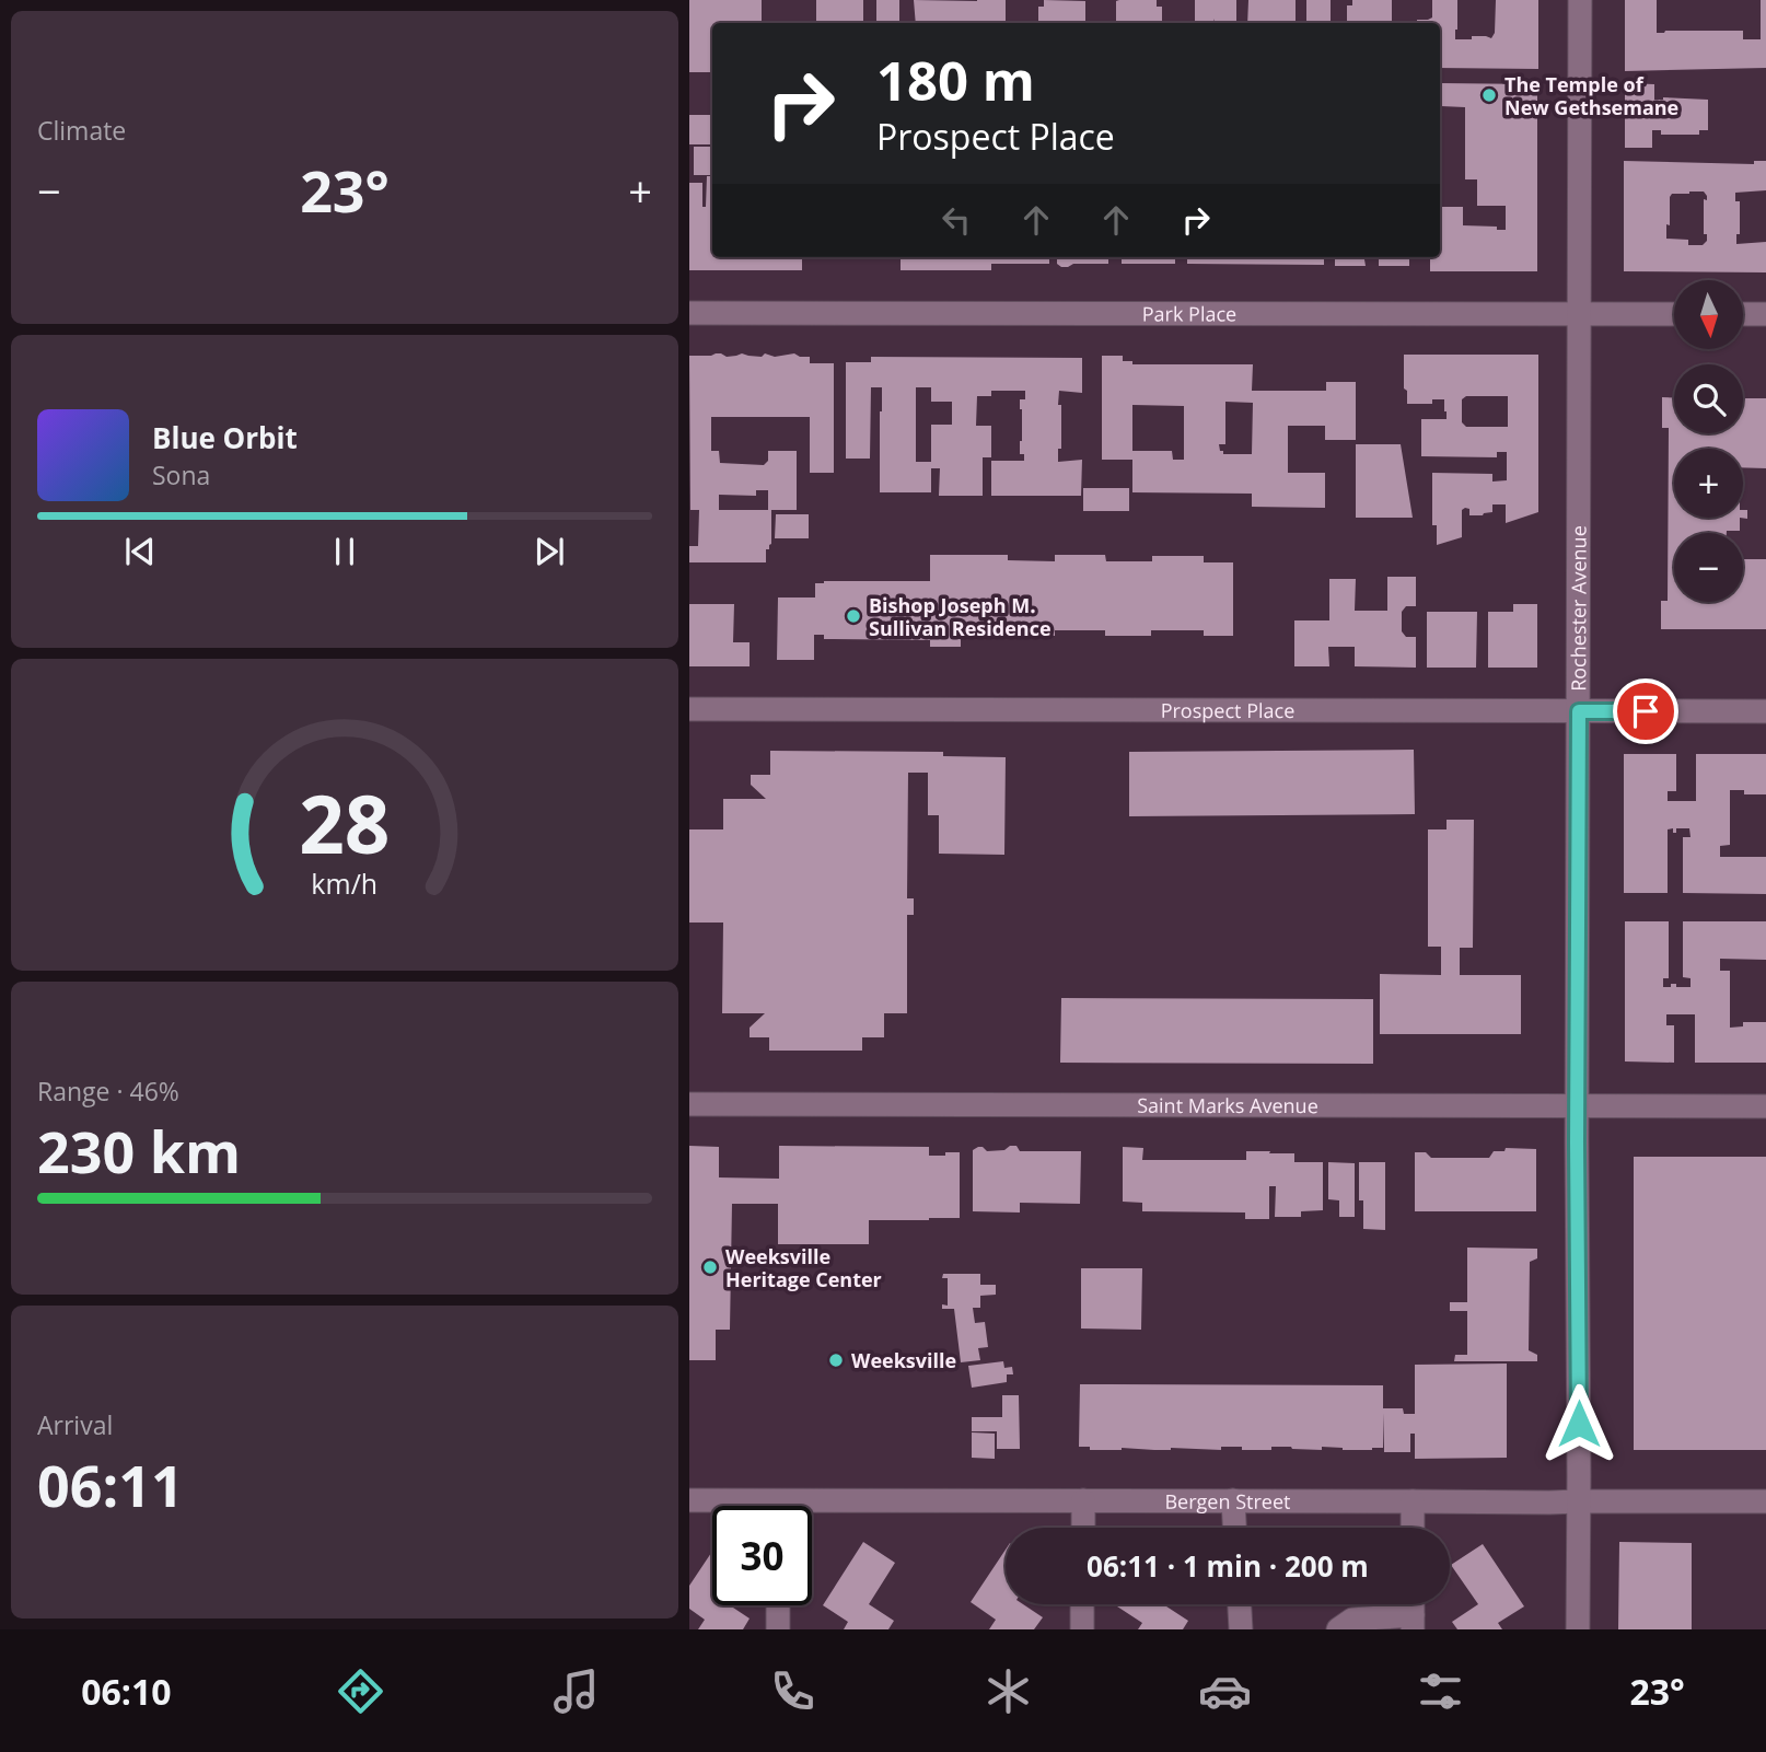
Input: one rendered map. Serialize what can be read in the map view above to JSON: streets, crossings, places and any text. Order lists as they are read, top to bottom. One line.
{"streets":{"street":["Park Place","Rochester Avenue","Prospect Place","Saint Marks Avenue","Bergen Street"]},"crossings":[["Park Place","Rochester Avenue"],["Rochester Avenue","Prospect Place"],["Rochester Avenue","Saint Marks Avenue"],["Rochester Avenue","Bergen Street"]],"places":["The Temple of New Gethsemane","Bishop Joseph M. Sullivan Residence","Weeksville Heritage Center","Weeksville"],"north":"bottom","page":{"tile":["Climate",["Range · 46%","230 km"],["Arrival","06:11"]],"turn":["180 m","Prospect Place"],"heat":["−","23°","+"],"map_buttons":["+","−"],"song":["Blue Orbit","Sona"],"limit":"30","trip":"06:11 · 1 min · 200 m","tabs":["06:10","23°"],"gauge":["28","km/h"]}}
